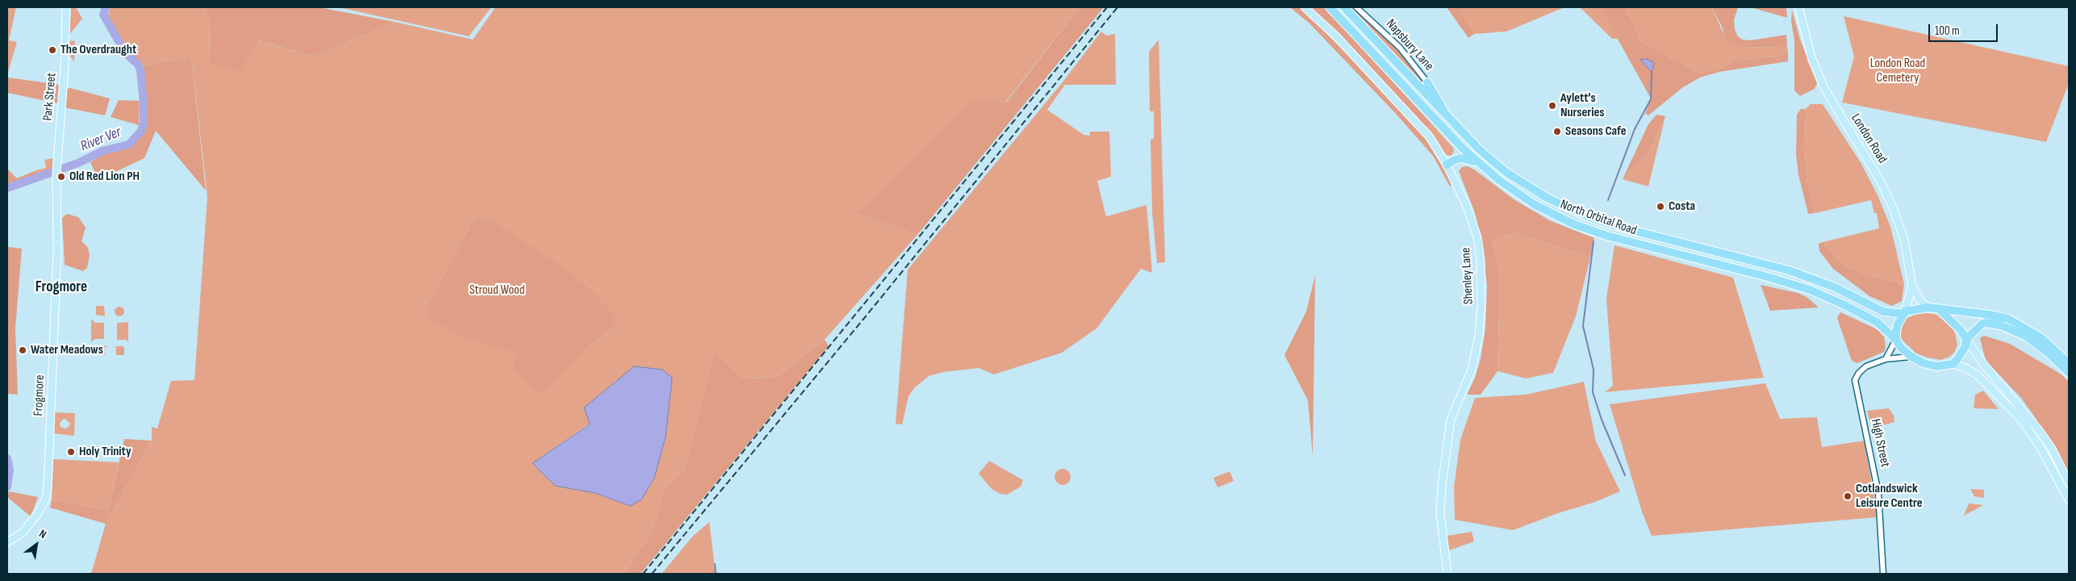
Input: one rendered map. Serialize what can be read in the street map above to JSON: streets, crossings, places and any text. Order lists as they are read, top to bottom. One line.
{"streets":{"highway":["North Orbital Road"],"main road":["Park Street","London Road","Shenley Lane","Frogmore"],"street":["Napsbury Lane","High Street"]},"crossings":[["Park Street","Frogmore"],["London Road","North Orbital Road"],["London Road","High Street"],["North Orbital Road","High Street"]],"districts":["Frogmore"],"water":["River Ver"],"parks":["London Road Cemetery","Stroud Wood"],"places":["The Overdraught","Aylett's Nurseries","Seasons Cafe","Old Red Lion PH","Costa","Water Meadows","Holy Trinity","Cotlandswick Leisure Centre"],"scale_bar":"100 m","north":"top right"}
